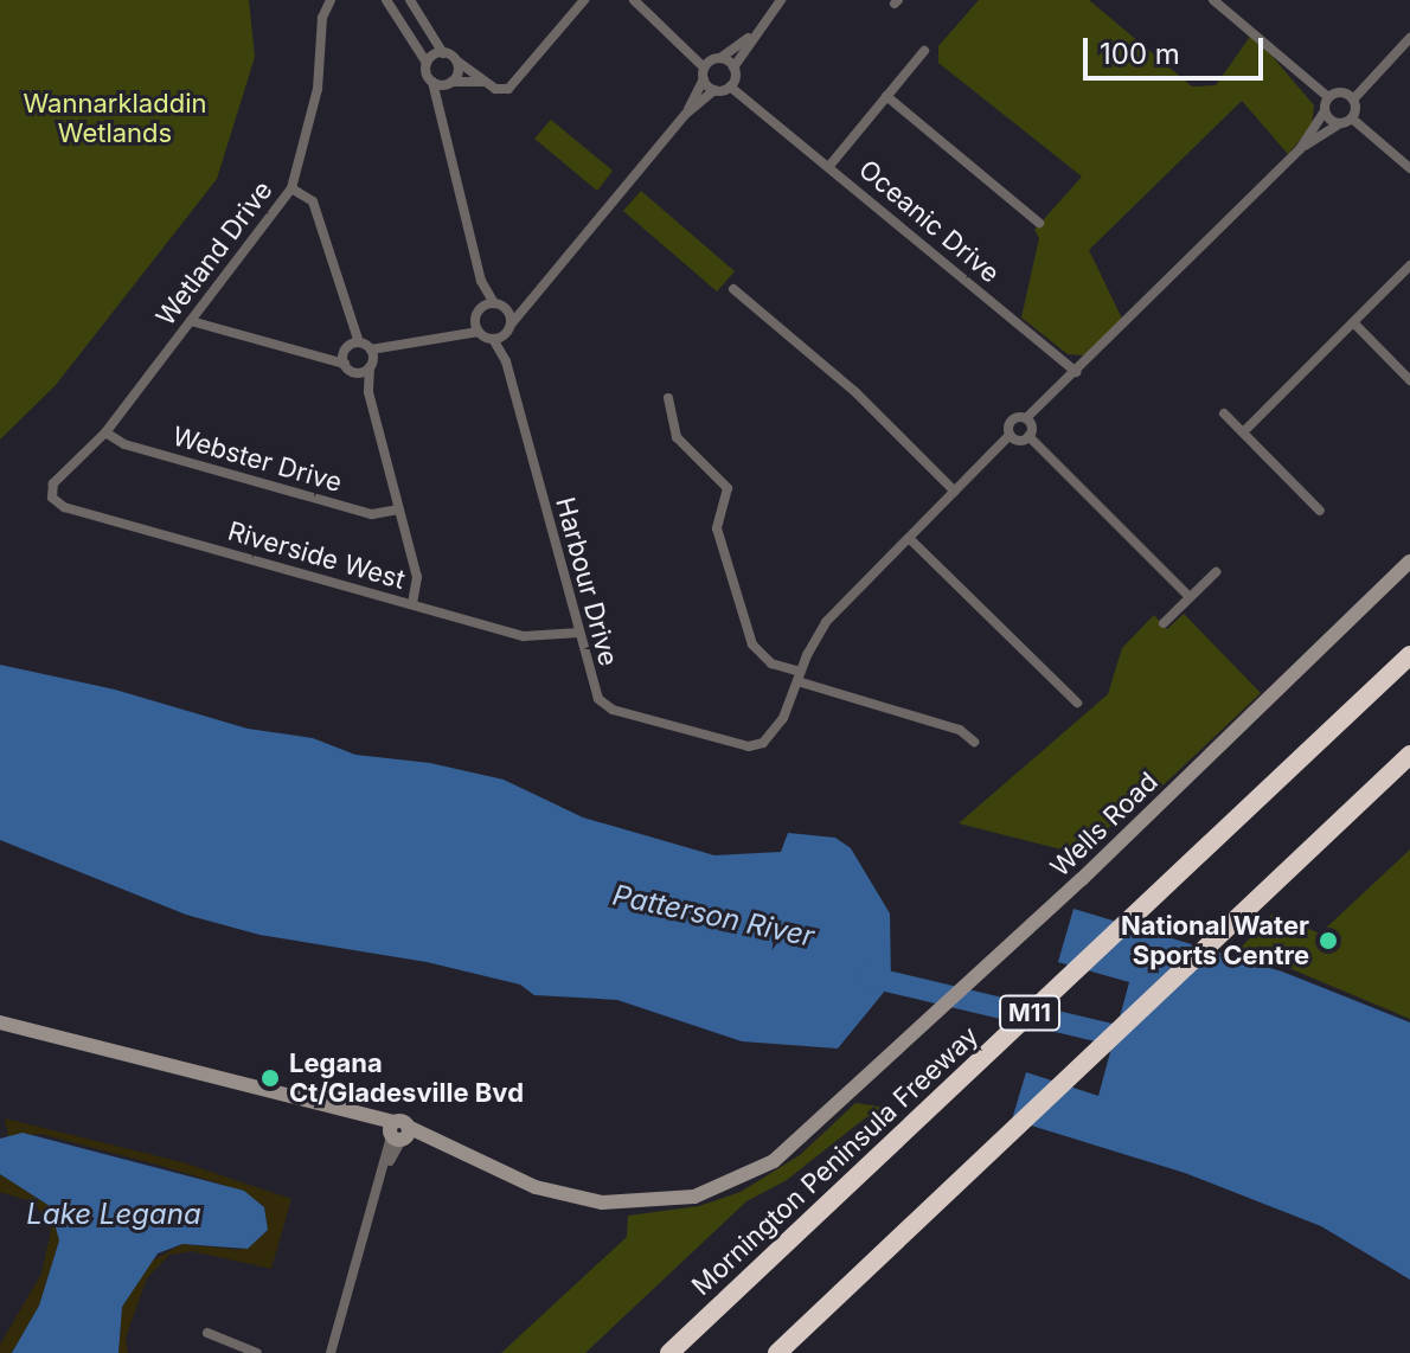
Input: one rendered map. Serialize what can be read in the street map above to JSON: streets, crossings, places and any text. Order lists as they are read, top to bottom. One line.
{"streets":{"highway":["M11","Mornington Peninsula Freeway"],"main road":["Wells Road"],"street":["Oceanic Drive","Wetland Drive","Webster Drive","Riverside West","Harbour Drive"]},"crossings":[["Wetland Drive","Webster Drive"],["Wetland Drive","Riverside West"],["Riverside West","Harbour Drive"]],"water":["Patterson River","Lake Legana"],"parks":["Wannarkladdin Wetlands"],"places":["National Water Sports Centre","Legana Ct/Gladesville Bvd"],"scale_bar":"100 m"}
